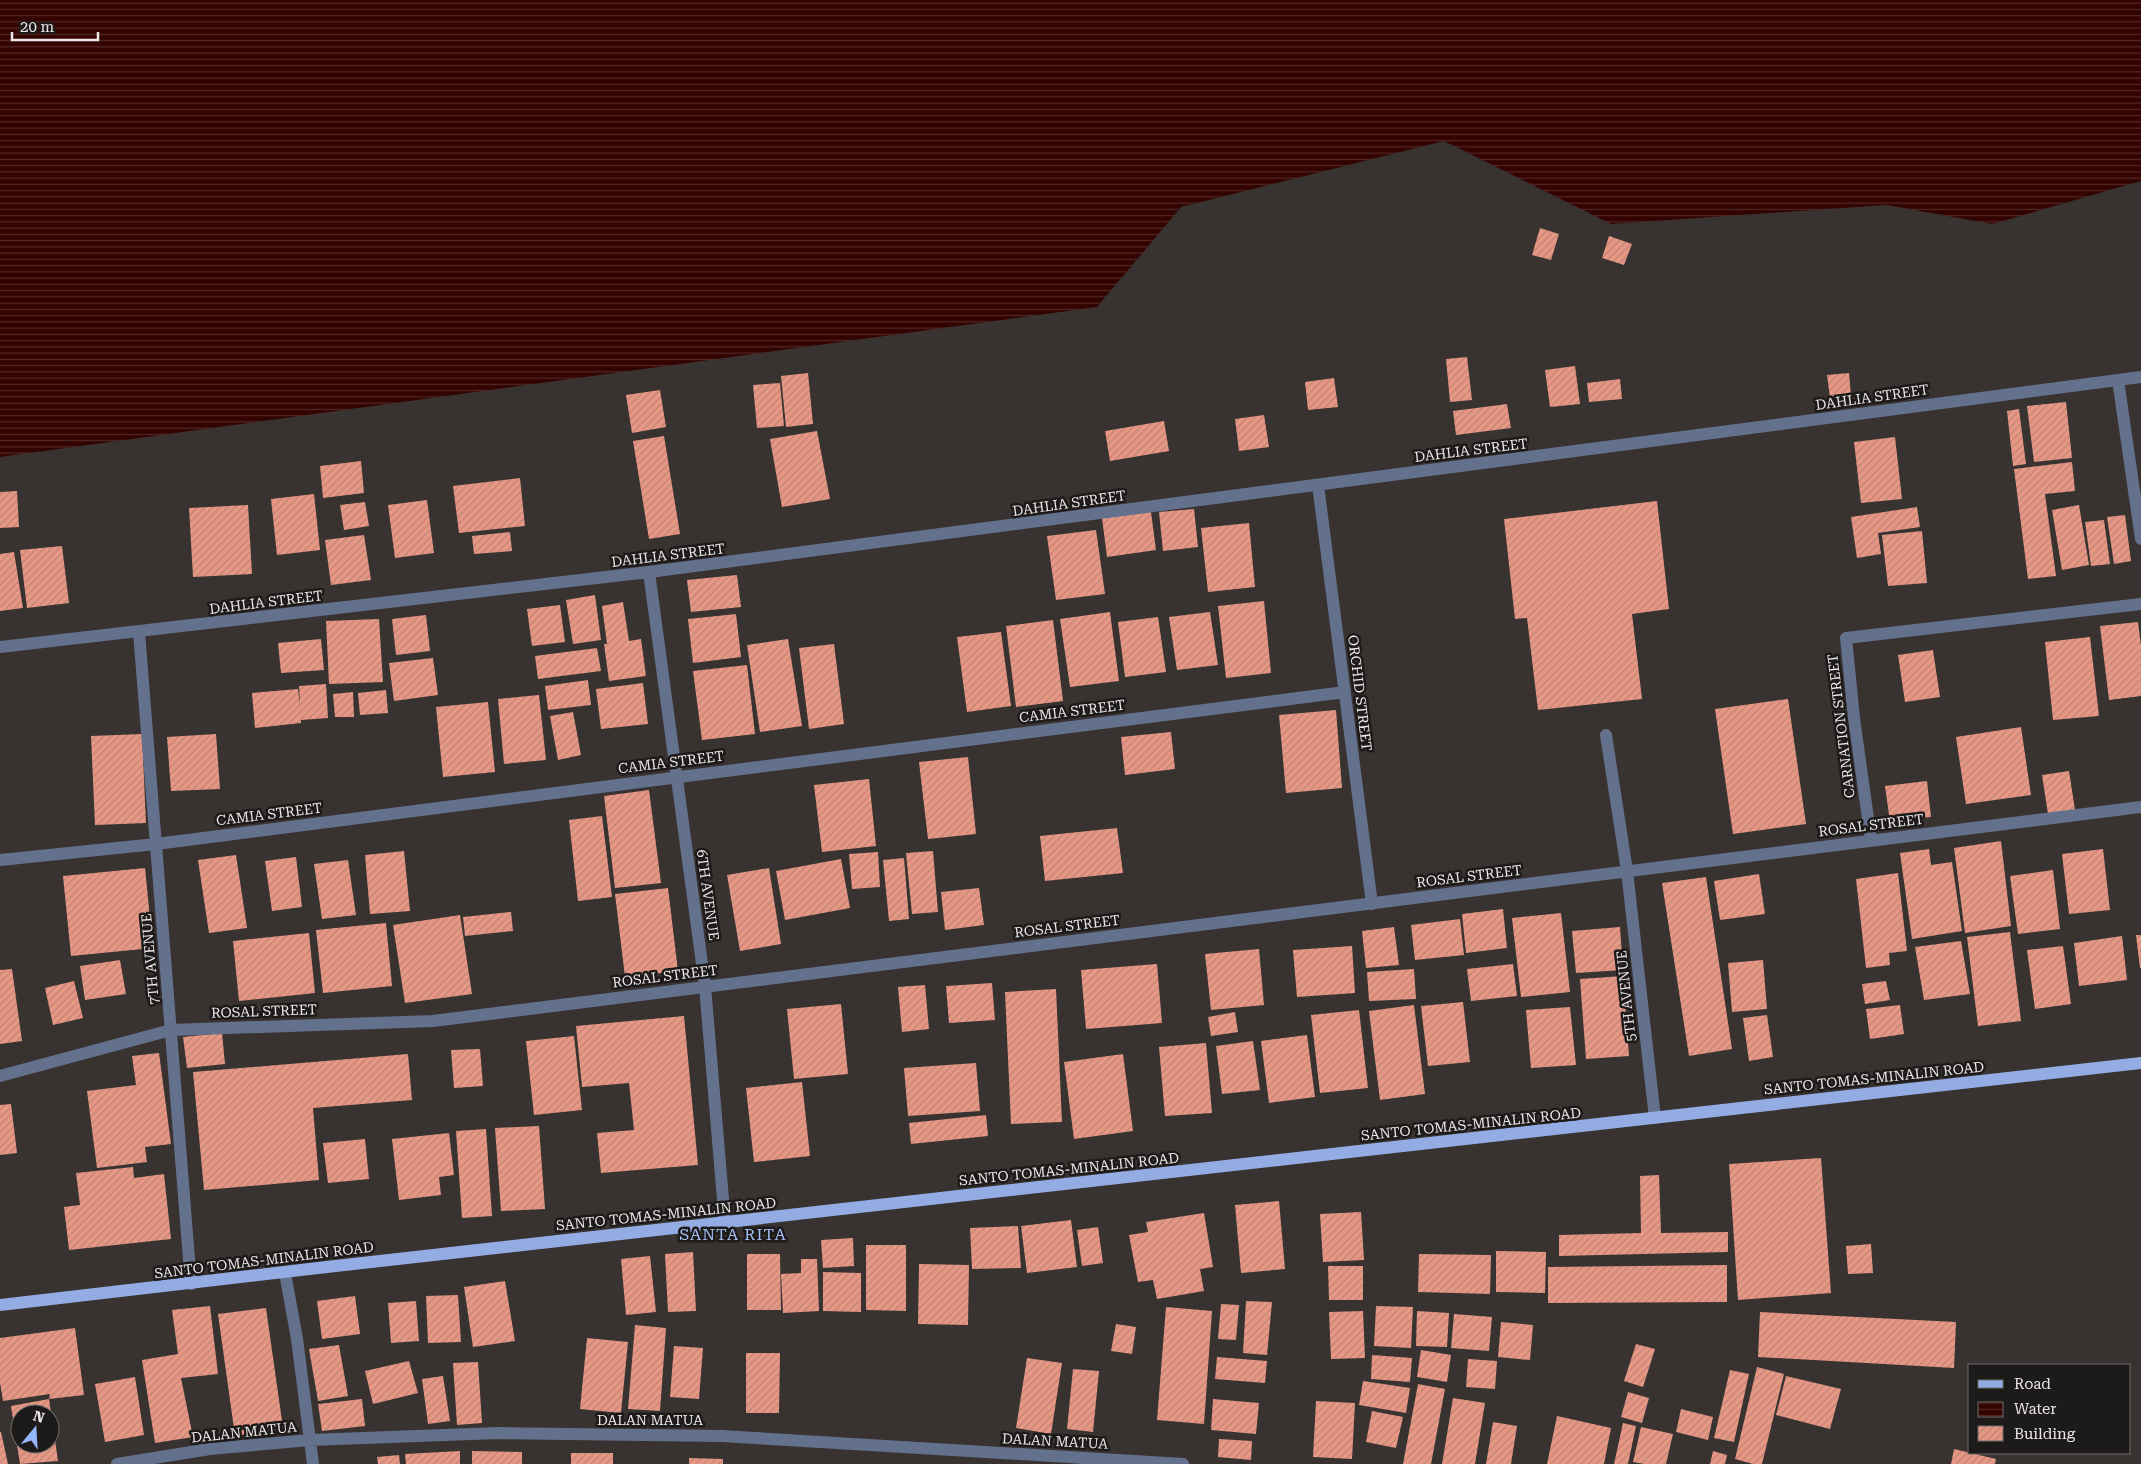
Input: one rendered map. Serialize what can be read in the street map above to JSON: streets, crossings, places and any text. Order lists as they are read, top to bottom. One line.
{"streets":{"main road":["SANTO TOMAS-MINALIN ROAD"],"street":["DAHLIA STREET","ORCHID STREET","CAMIA STREET","CARNATION STREET","ROSAL STREET","6TH AVENUE","7TH AVENUE","5TH AVENUE","DALAN MATUA"]},"crossings":[["DAHLIA STREET","ORCHID STREET"],["DAHLIA STREET","6TH AVENUE"],["DAHLIA STREET","7TH AVENUE"],["ORCHID STREET","CAMIA STREET"],["ORCHID STREET","ROSAL STREET"],["CAMIA STREET","6TH AVENUE"],["CAMIA STREET","7TH AVENUE"],["CARNATION STREET","ROSAL STREET"],["ROSAL STREET","6TH AVENUE"],["ROSAL STREET","7TH AVENUE"],["ROSAL STREET","5TH AVENUE"],["6TH AVENUE","SANTO TOMAS-MINALIN ROAD"],["7TH AVENUE","SANTO TOMAS-MINALIN ROAD"],["5TH AVENUE","SANTO TOMAS-MINALIN ROAD"]],"districts":["SANTA RITA"],"legend":["Road","Water","Building"],"scale_bar":"20 m","north":"top"}
